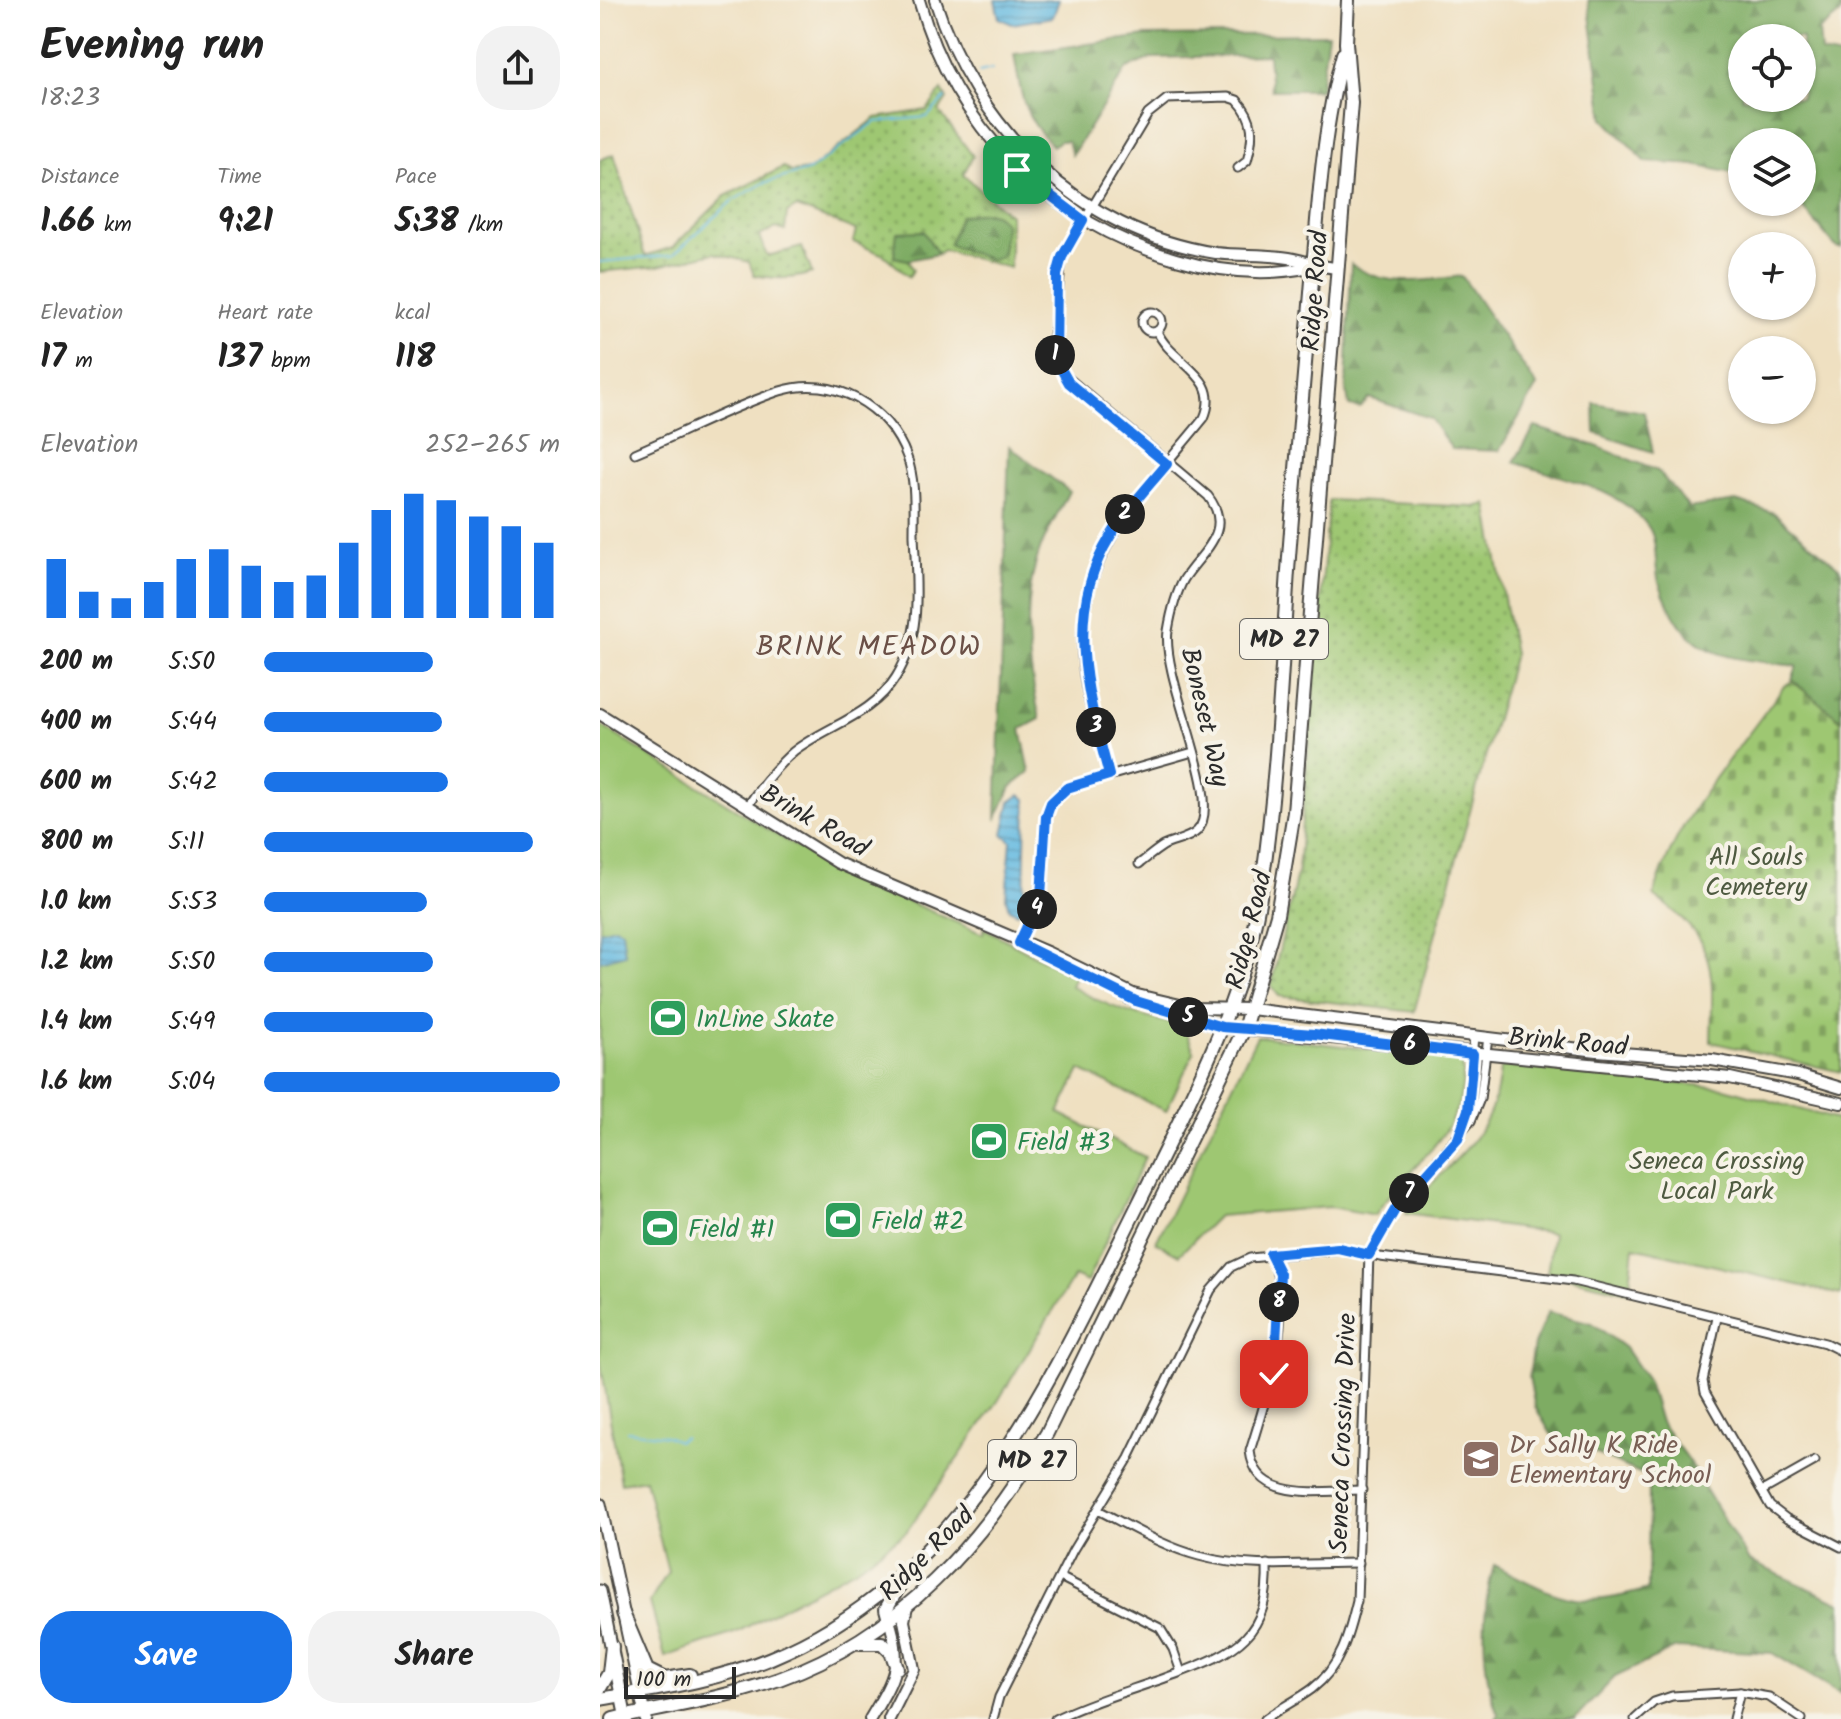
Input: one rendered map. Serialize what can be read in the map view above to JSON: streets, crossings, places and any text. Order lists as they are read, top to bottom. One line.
{"streets":{"highway":["Ridge Road","MD 27"],"main road":["Brink Road"],"street":["Boneset Way","Seneca Crossing Drive"]},"crossings":[["Ridge Road","Brink Road"],["Brink Road","Seneca Crossing Drive"]],"districts":["BRINK MEADOW"],"parks":["All Souls Cemetery","Seneca Crossing Local Park"],"places":{"sports":["InLine Skate","Field #3","Field #2","Field #1"],"school or university":["Dr Sally K Ride Elementary School"]},"scale_bar":"100 m","page":{"heading":["Evening run","18:23"],"map_buttons":["+","−"],"stats":[["Distance","1.66 km"],["Time","9:21"],["Pace","5:38 /km"],["Elevation","17 m"],["Heart rate","137 bpm"],["kcal","118"]],"pins":["1","2","3","4","5","6","7","8"],"chart":["Elevation","252–265 m"],"list":[{"name":"200 m","note":"5:50"},{"name":"400 m","note":"5:44"},{"name":"600 m","note":"5:42"},{"name":"800 m","note":"5:11"},{"name":"1.0 km","note":"5:53"},{"name":"1.2 km","note":"5:50"},{"name":"1.4 km","note":"5:49"},{"name":"1.6 km","note":"5:04"}],"buttons":["Save","Share"],"scale":"100 m"}}
